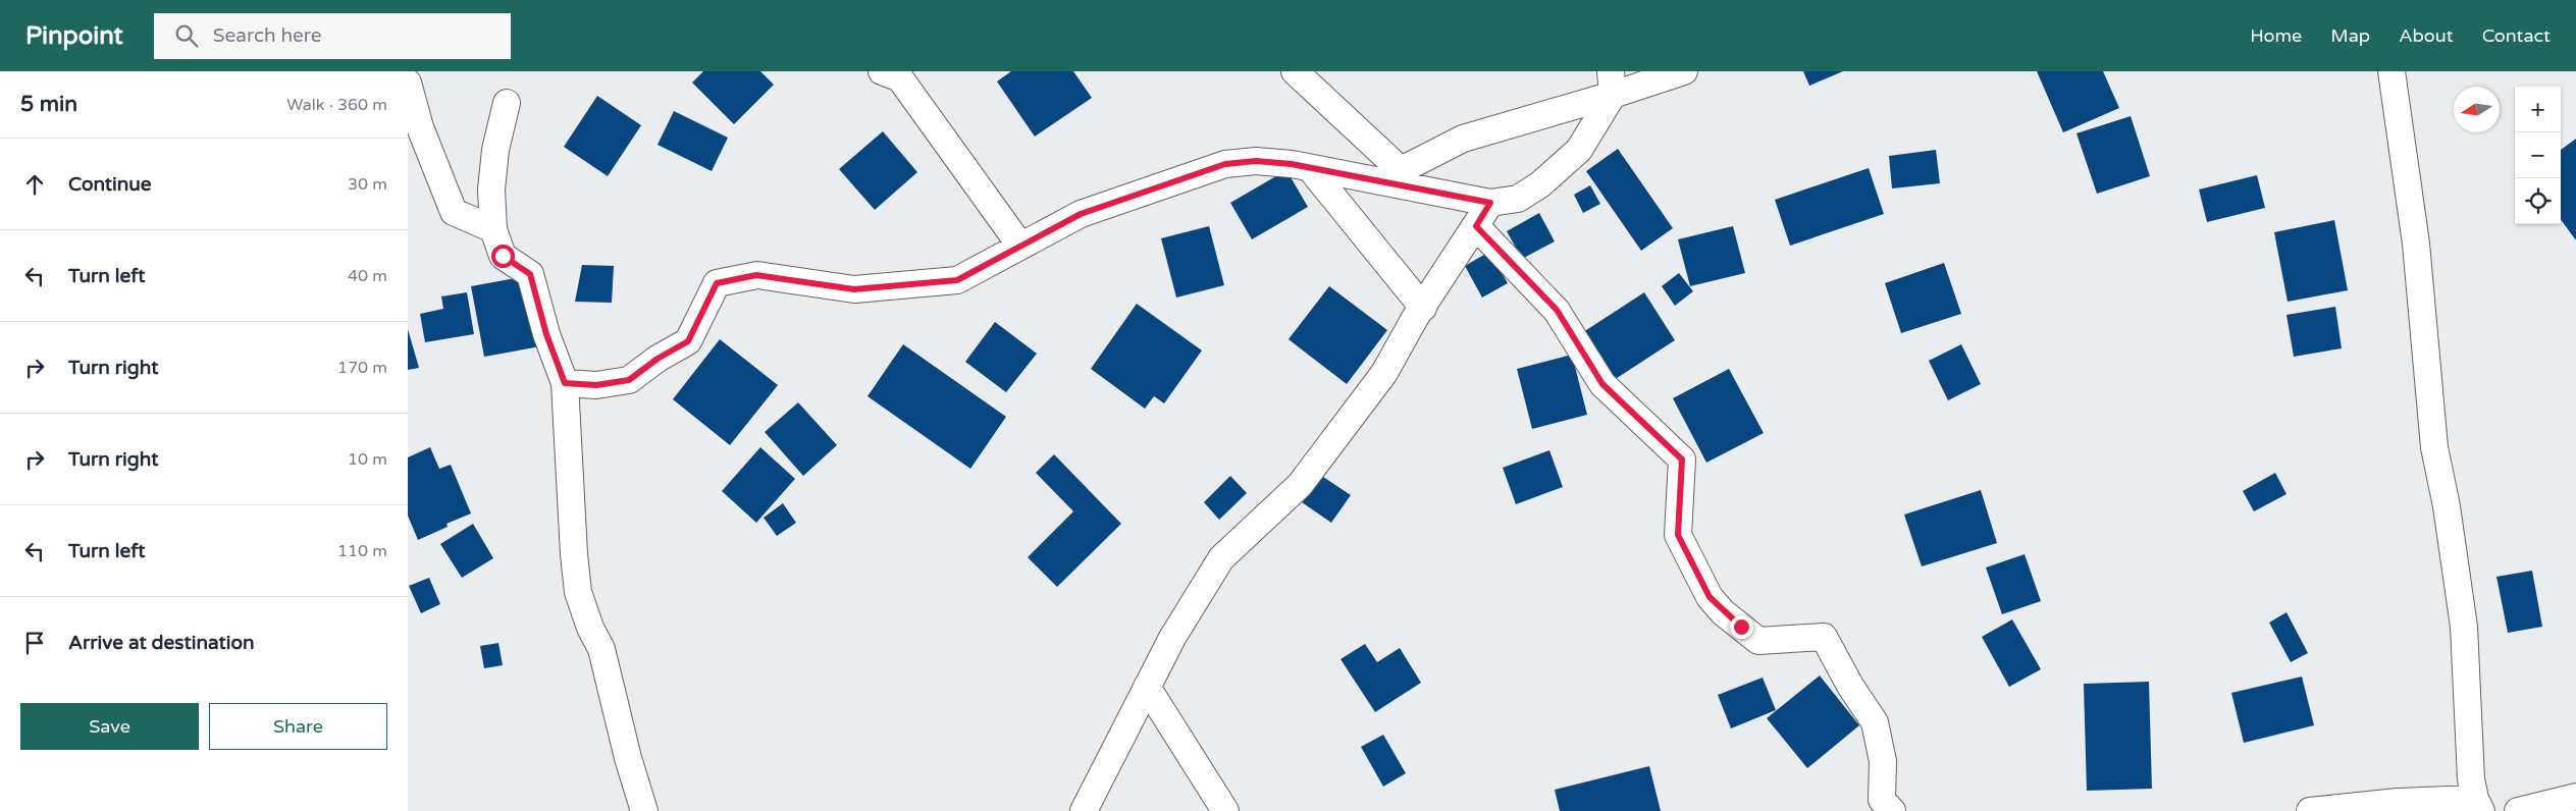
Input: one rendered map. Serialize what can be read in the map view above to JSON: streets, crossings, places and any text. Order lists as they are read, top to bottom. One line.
{"north":"left","page":{"header":"Pinpoint","search":"Search here","nav":["Home","Map","About","Contact"],"heading":["5 min","Walk · 360 m"],"map_buttons":["+","−"],"list":[["Continue","30 m"],["Turn left","40 m"],["Turn right","170 m"],["Turn right","10 m"],["Turn left","110 m"],"Arrive at destination"],"buttons":["Save","Share"]}}
